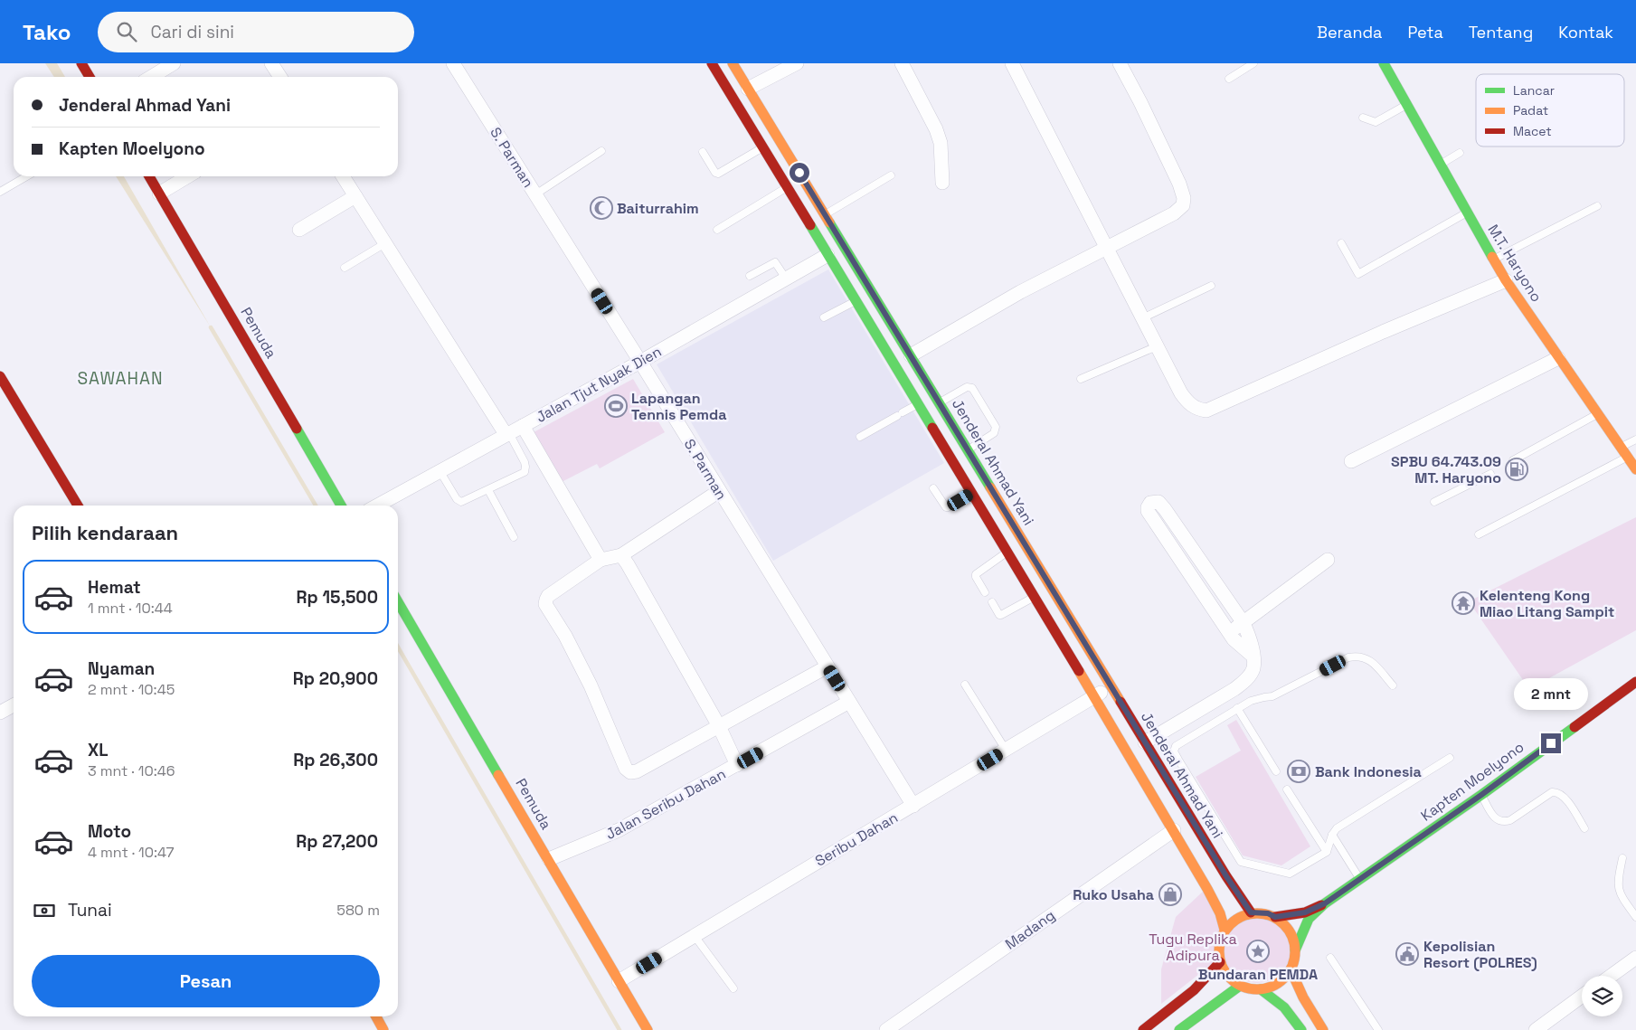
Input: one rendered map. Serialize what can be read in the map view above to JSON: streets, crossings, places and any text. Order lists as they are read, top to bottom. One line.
{"streets":{"main road":["M.T. Haryono","Pemuda","Jenderal Ahmad Yani","Kapten Moelyono"],"street":["S. Parman","Jalan Tjut Nyak Dien","Jalan Seribu Dahan","Seribu Dahan","Madang"]},"crossings":[["S. Parman","Jalan Tjut Nyak Dien"],["S. Parman","Jalan Seribu Dahan"],["S. Parman","Seribu Dahan"],["Pemuda","Jalan Seribu Dahan"],["Pemuda","Seribu Dahan"],["Jalan Tjut Nyak Dien","Jenderal Ahmad Yani"],["Jenderal Ahmad Yani","Seribu Dahan"],["Jenderal Ahmad Yani","Madang"]],"districts":["SAWAHAN"],"parks":["Tugu Replika Adipura"],"places":{"mosque":["Baiturrahim"],"sports":["Lapangan Tennis Pemda"],"fuel station":["SPBU 64.743.09 MT. Haryono"],"temple":["Kelenteng Kong Miao Litang Sampit"],"bank":["Bank Indonesia"],"shop":["Ruko Usaha"],"place":["Bundaran PEMDA"],"public building":["Kepolisian Resort (POLRES)"]},"legend":["Lancar","Padat","Macet"],"page":{"header":"Tako","search":"Cari di sini","nav":["Beranda","Peta","Tentang","Kontak"],"banner":["Jenderal Ahmad Yani","Kapten Moelyono"],"heading":"Pilih kendaraan","list":[{"name":"Hemat","note":"1 mnt · 10:44","value":"Rp 15,500"},{"name":"Nyaman","note":"2 mnt · 10:45","value":"Rp 20,900"},{"name":"XL","note":"3 mnt · 10:46","value":"Rp 26,300"},{"name":"Moto","note":"4 mnt · 10:47","value":"Rp 27,200"}],"bubble":"2 mnt","pay":["Tunai","580 m"],"buttons":"Pesan"}}
